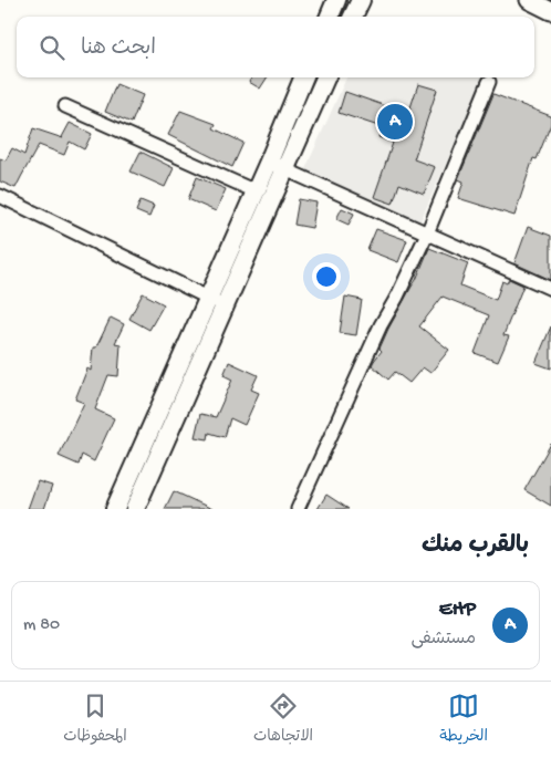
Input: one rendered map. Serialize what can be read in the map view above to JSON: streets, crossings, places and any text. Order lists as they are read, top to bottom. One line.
{"page":{"search":"ابحث هنا","pins":"A","heading":"بالقرب منك","list":[{"mark":"A","name":"EHP","note":"مستشفى","value":"80 m"}],"nav":["الخريطة","الاتجاهات","المحفوظات"]}}
